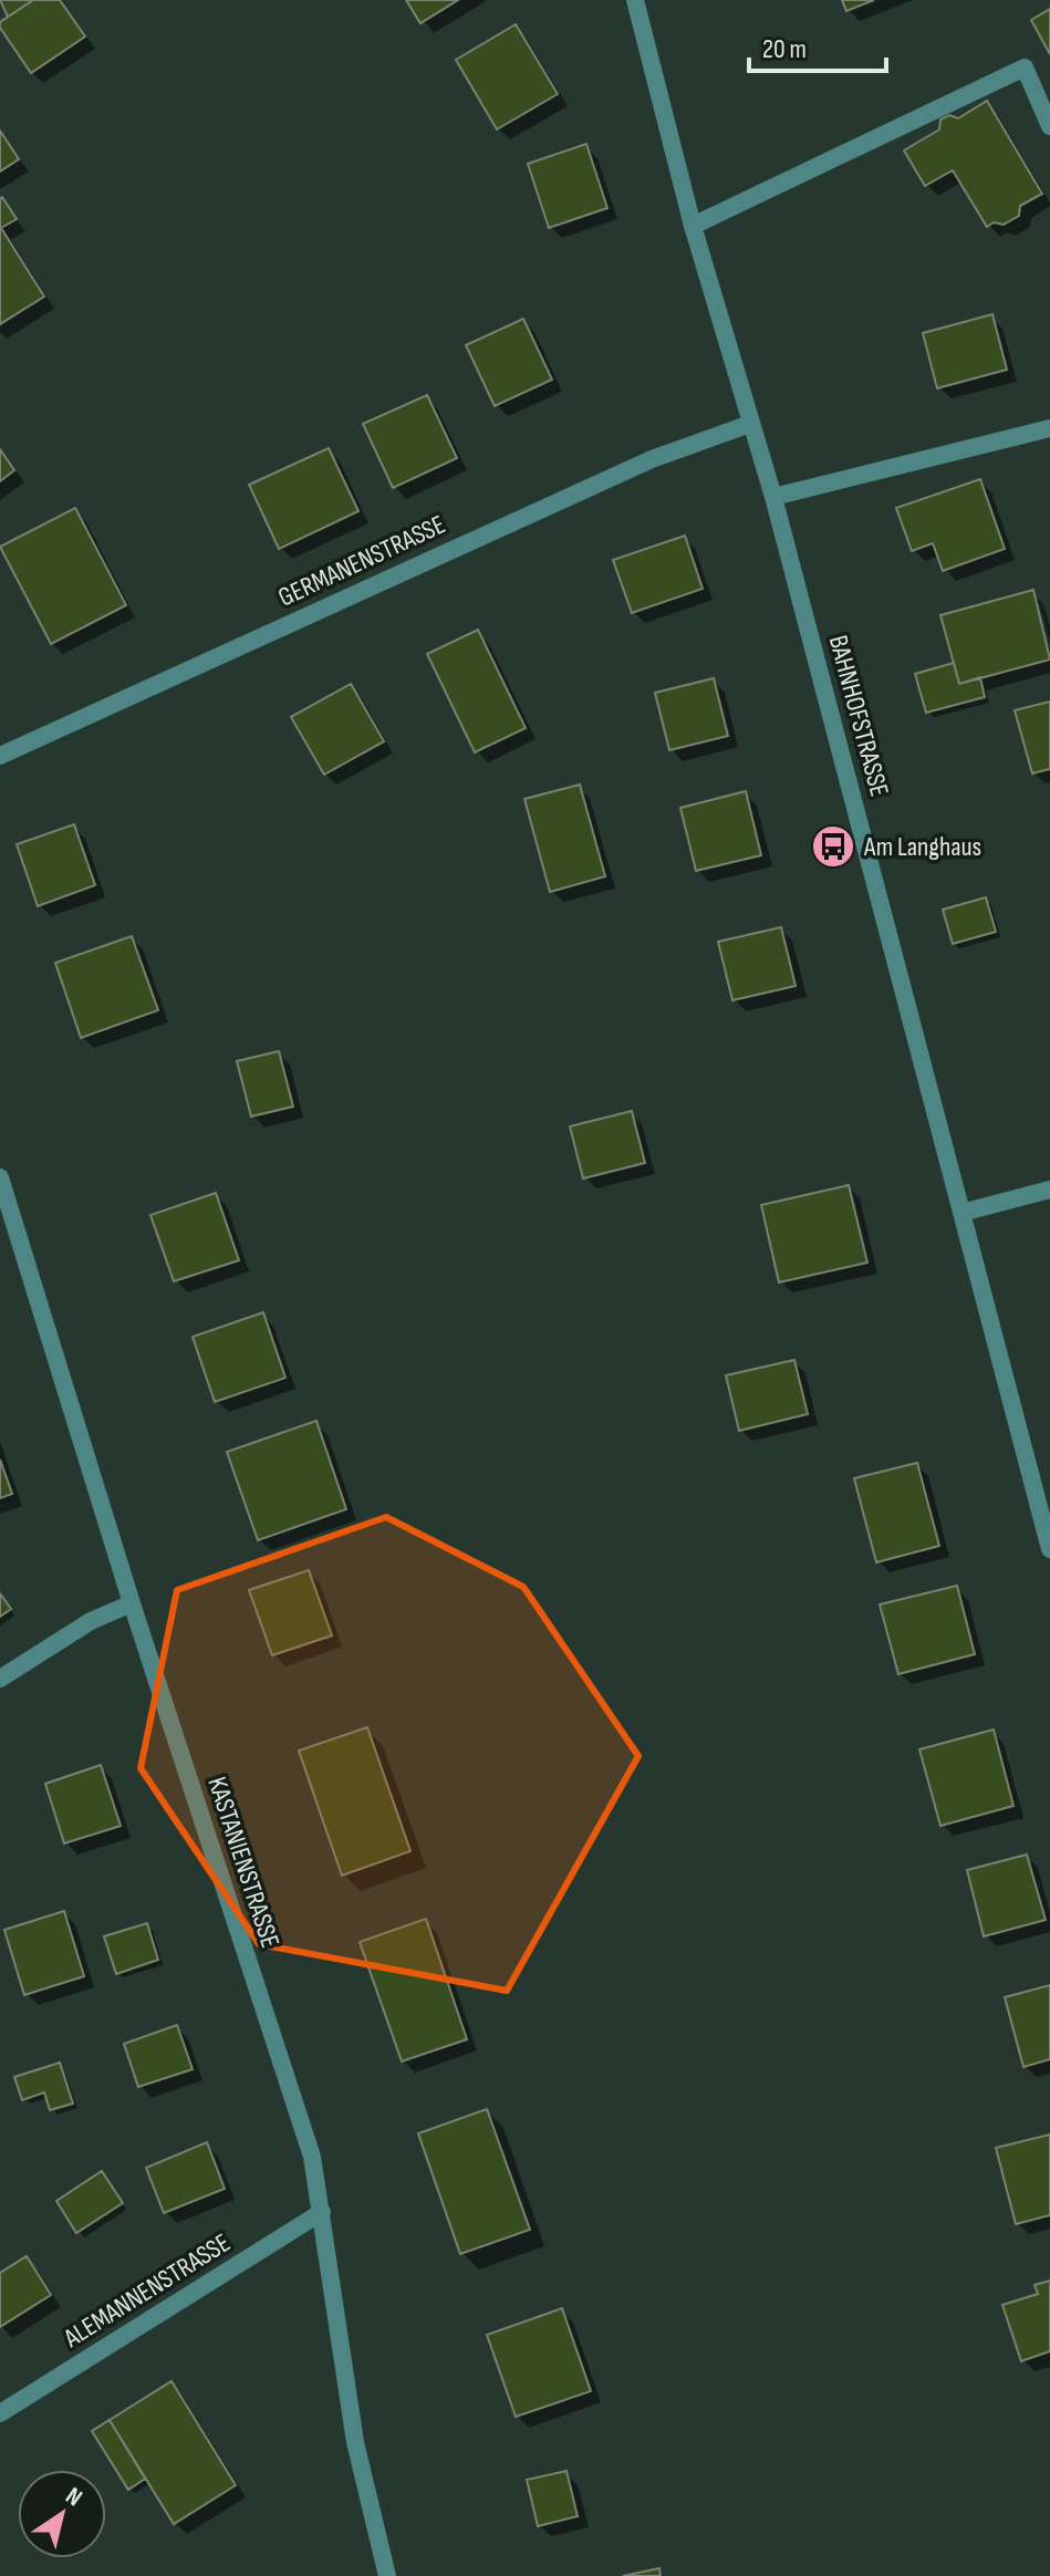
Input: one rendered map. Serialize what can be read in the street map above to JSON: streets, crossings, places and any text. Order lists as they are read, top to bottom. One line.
{"streets":{"street":["GERMANENSTRASSE","BAHNHOFSTRASSE","KASTANIENSTRASSE","ALEMANNENSTRASSE"]},"crossings":[["GERMANENSTRASSE","BAHNHOFSTRASSE"],["KASTANIENSTRASSE","ALEMANNENSTRASSE"]],"places":{"bus stop":["Am Langhaus"]},"scale_bar":"20 m","north":"top right"}
